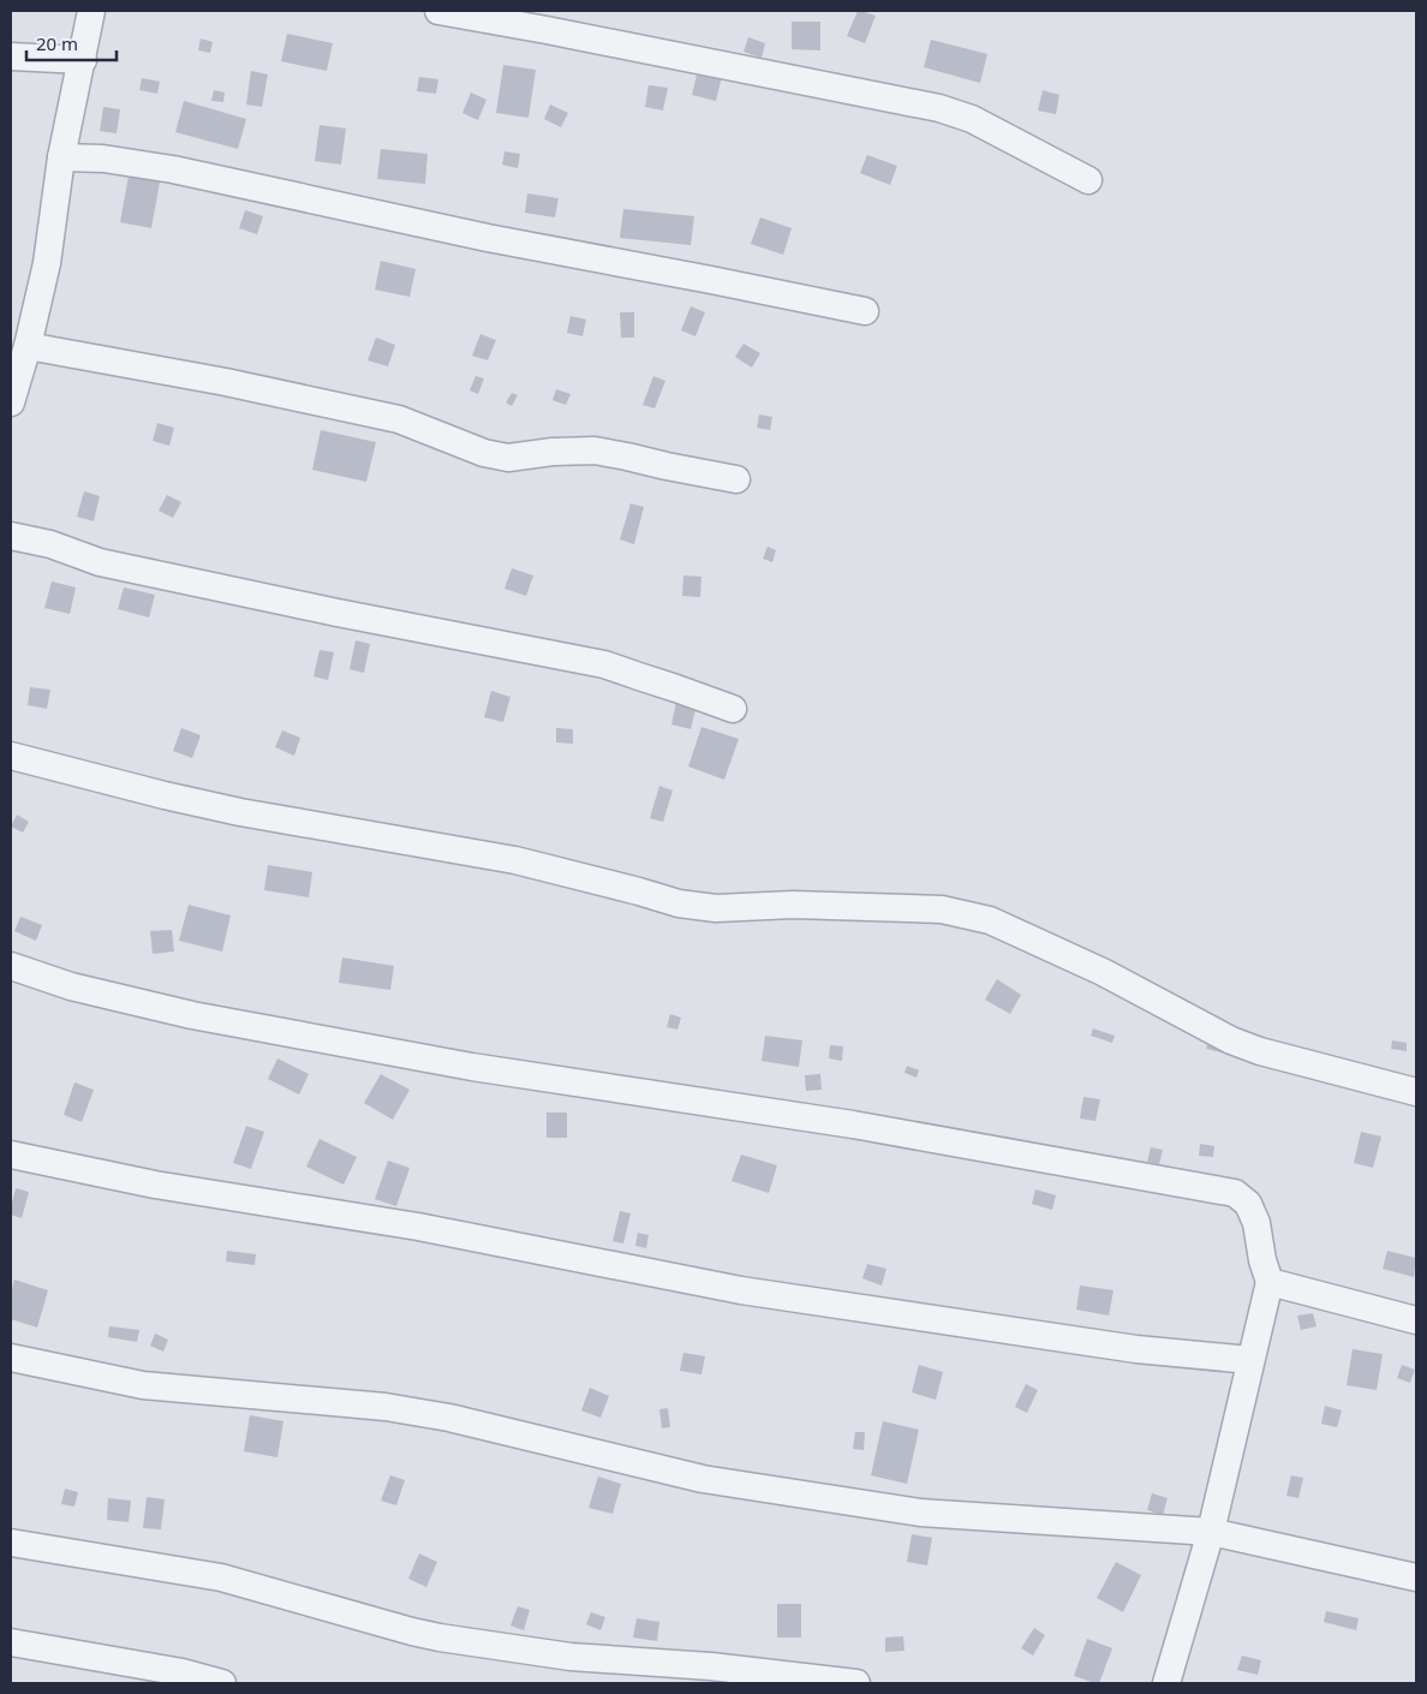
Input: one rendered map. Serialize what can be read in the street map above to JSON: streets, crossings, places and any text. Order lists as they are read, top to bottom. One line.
{"scale_bar":"20 m"}
